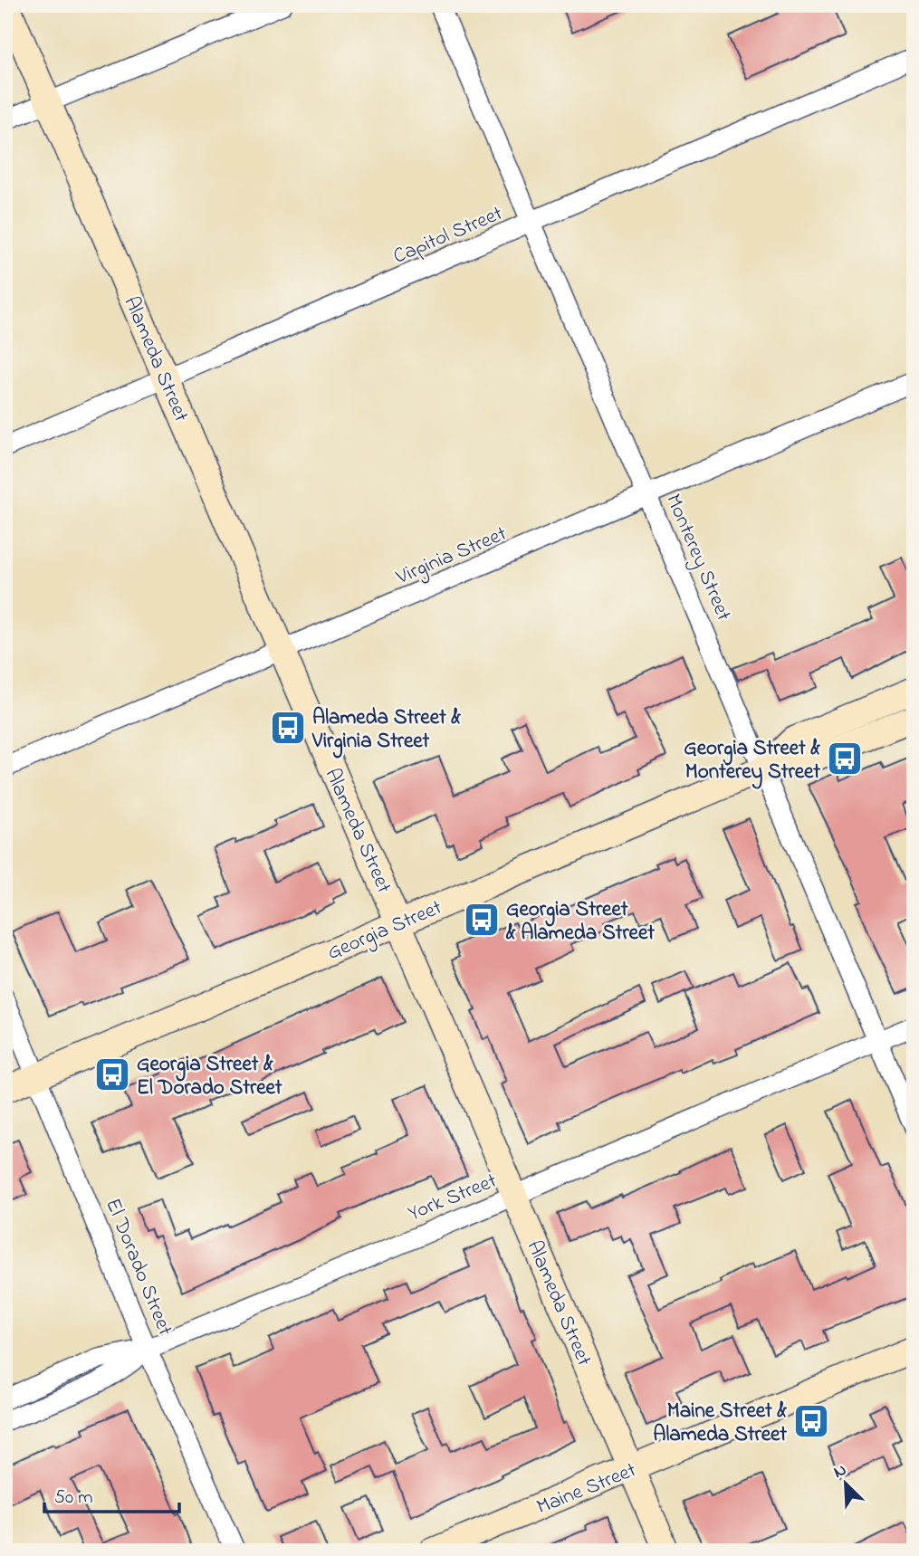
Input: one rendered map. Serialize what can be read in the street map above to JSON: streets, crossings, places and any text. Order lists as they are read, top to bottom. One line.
{"streets":{"main road":["Alameda Street","Georgia Street","Maine Street"],"street":["Capitol Street","Virginia Street","Monterey Street","York Street","El Dorado Street"]},"crossings":[["Capitol Street","Alameda Street"],["Capitol Street","Monterey Street"],["Alameda Street","Virginia Street"],["Alameda Street","Georgia Street"],["Alameda Street","York Street"],["Alameda Street","Maine Street"],["Virginia Street","Monterey Street"],["Monterey Street","Georgia Street"],["Monterey Street","York Street"],["Georgia Street","El Dorado Street"],["York Street","El Dorado Street"]],"places":{"bus stop":["Alameda Street & Virginia Street","Georgia Street & Monterey Street","Georgia Street & Alameda Street","Georgia Street & El Dorado Street","Maine Street & Alameda Street"]},"scale_bar":"50 m","north":"top left"}
